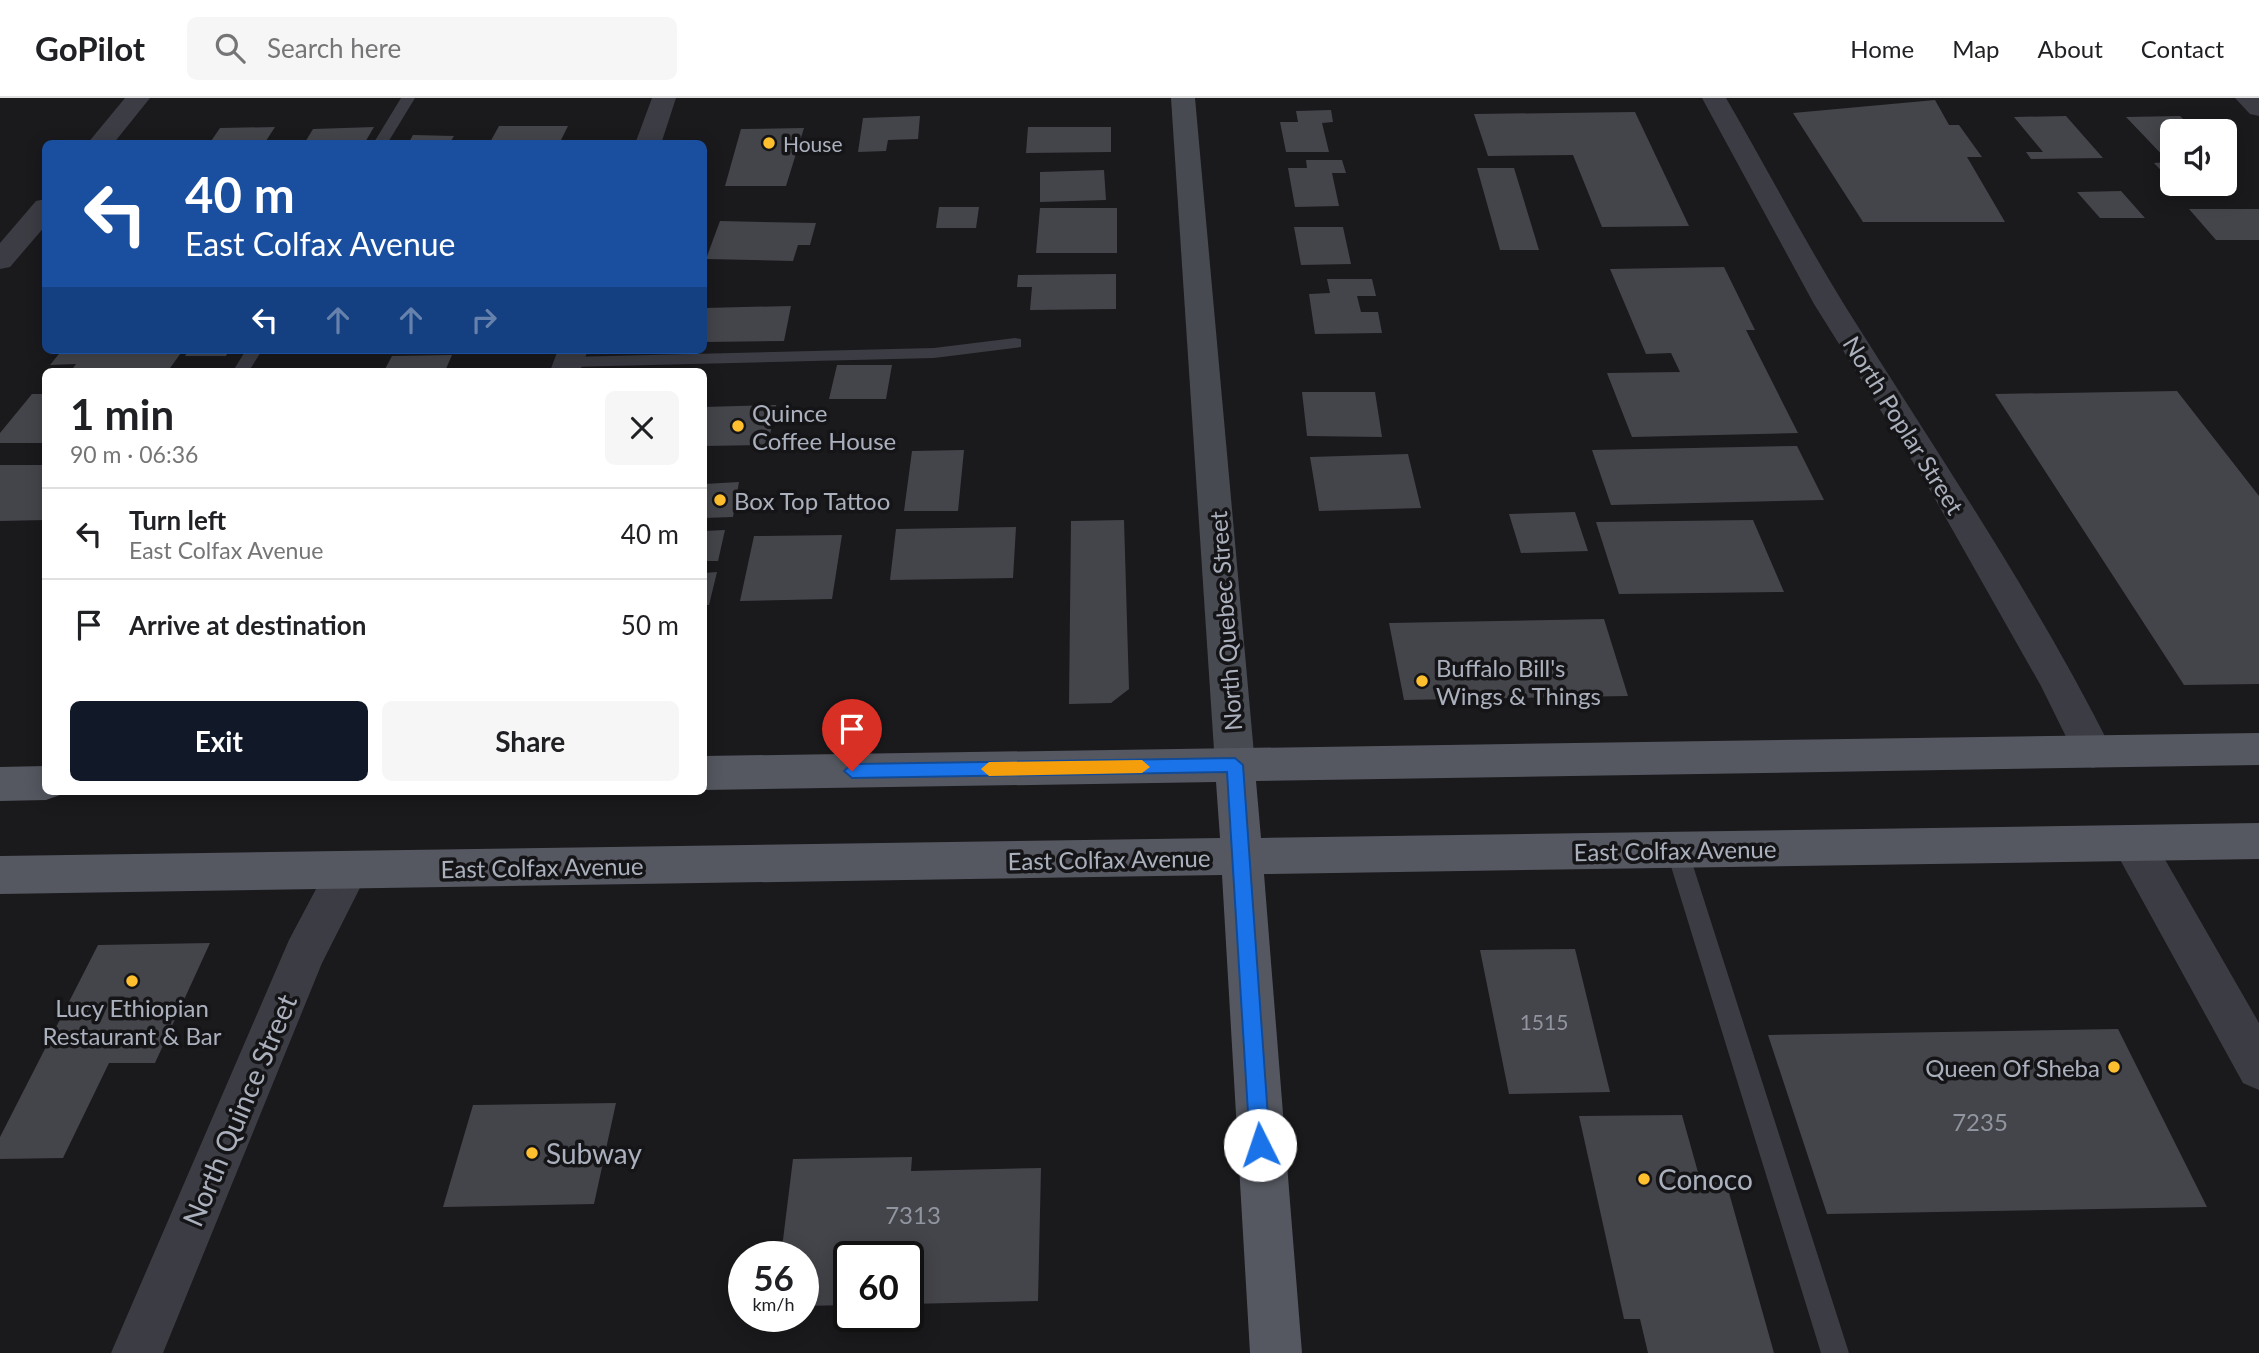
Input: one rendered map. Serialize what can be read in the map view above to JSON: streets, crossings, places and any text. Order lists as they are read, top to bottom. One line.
{"streets":{"main road":["North Quebec Street","East Colfax Avenue"],"street":["North Poplar Street","North Quince Street"]},"crossings":[["North Quebec Street","East Colfax Avenue"],["East Colfax Avenue","North Quince Street"]],"places":["House","Quince Coffee House","Box Top Tattoo","Buffalo Bill's Wings & Things","Lucy Ethiopian Restaurant & Bar","Queen Of Sheba","Subway","Conoco"],"house_numbers":["1515","7235","7313"],"page":{"header":"GoPilot","search":"Search here","nav":["Home","Map","About","Contact"],"turn":["40 m","East Colfax Avenue"],"heading":["1 min","90 m · 06:36"],"list":[{"name":"Turn left","note":"East Colfax Avenue","value":"40 m"},{"name":"Arrive at destination","value":"50 m"}],"buttons":["Exit","Share"],"speed":"56 km/h","limit":"60"}}
